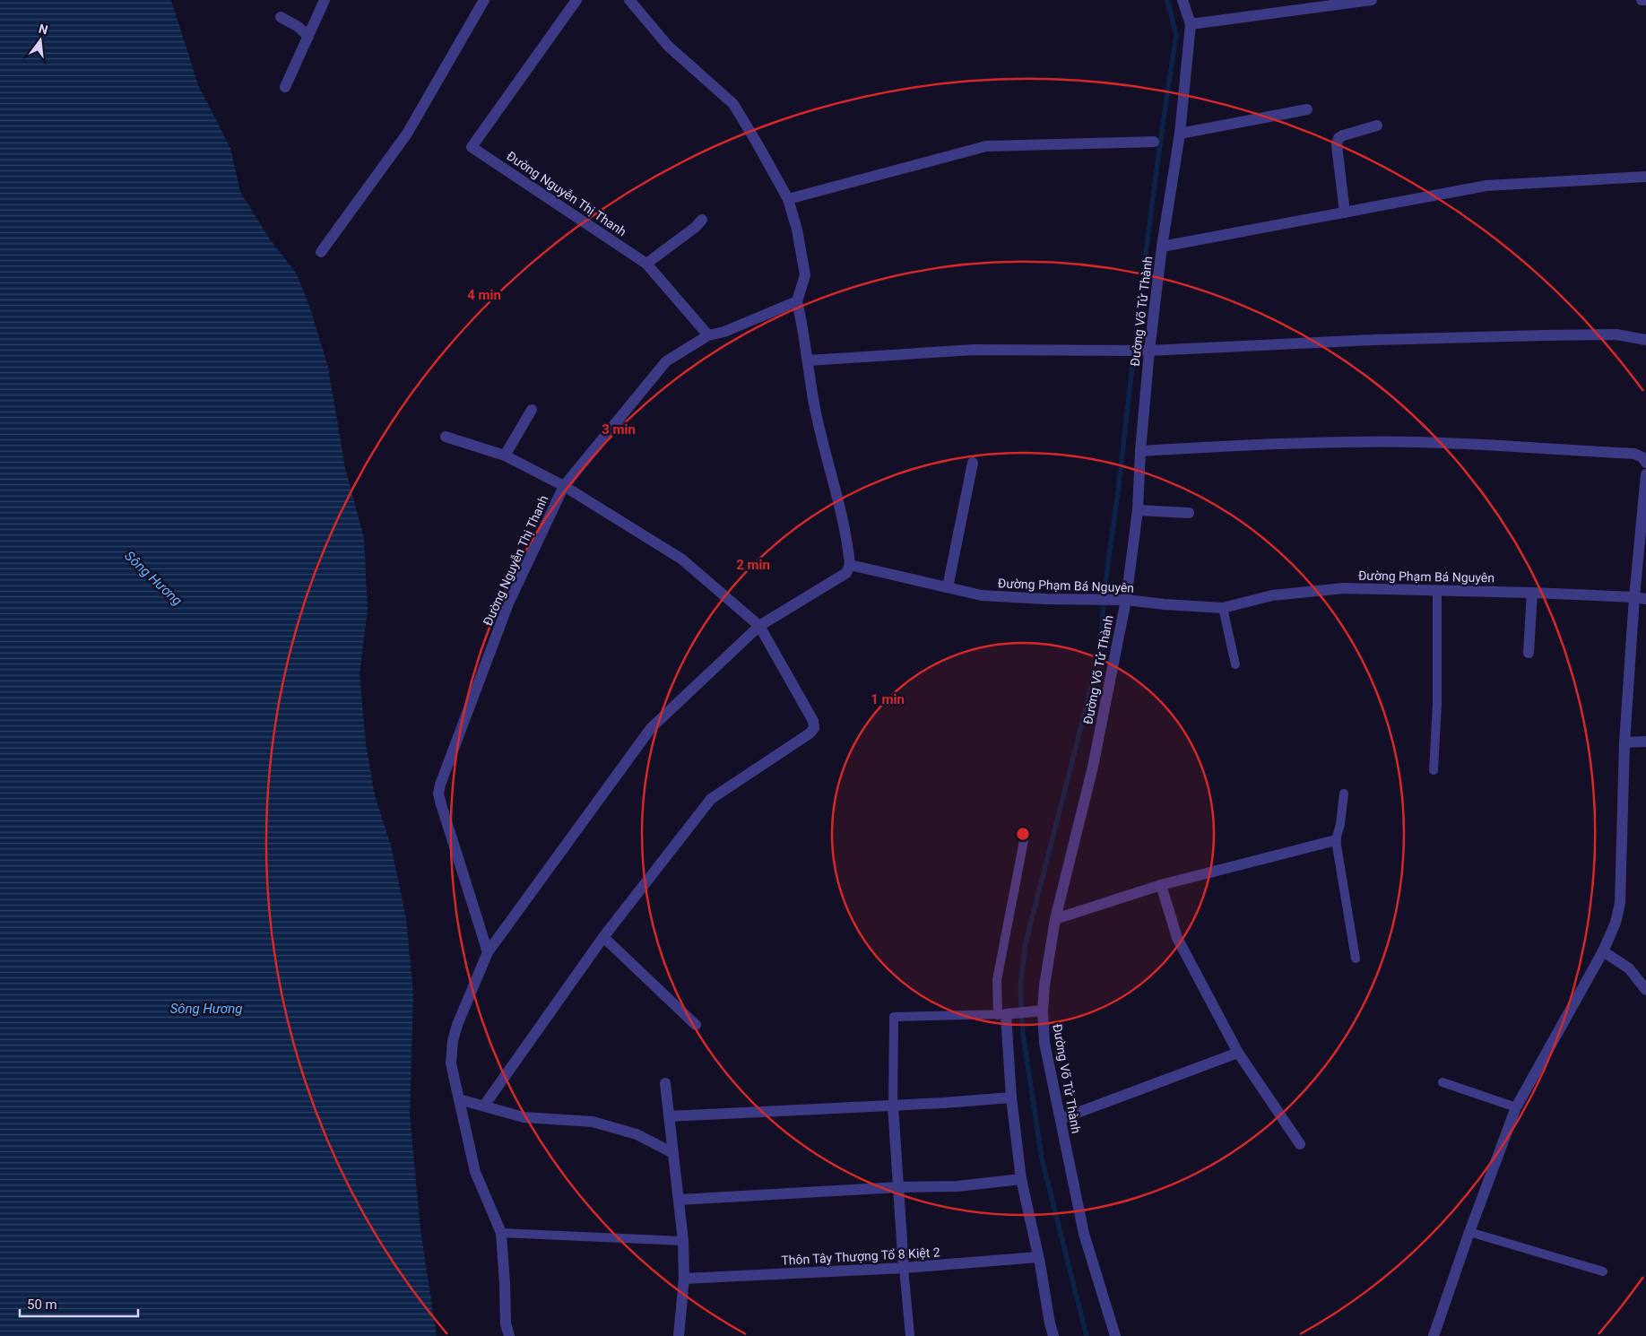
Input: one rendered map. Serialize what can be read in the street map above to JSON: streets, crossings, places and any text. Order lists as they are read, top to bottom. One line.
{"streets":{"street":["Đường Nguyễn Thị Thanh","Đường Võ Tử Thành","Đường Phạm Bá Nguyên","Thôn Tây Thượng Tổ 8 Kiệt 2"]},"crossings":[["Đường Võ Tử Thành","Đường Phạm Bá Nguyên"]],"water":["Sông Hương"],"scale_bar":"50 m","north":"top","rings":["4 min","3 min","2 min","1 min"]}
